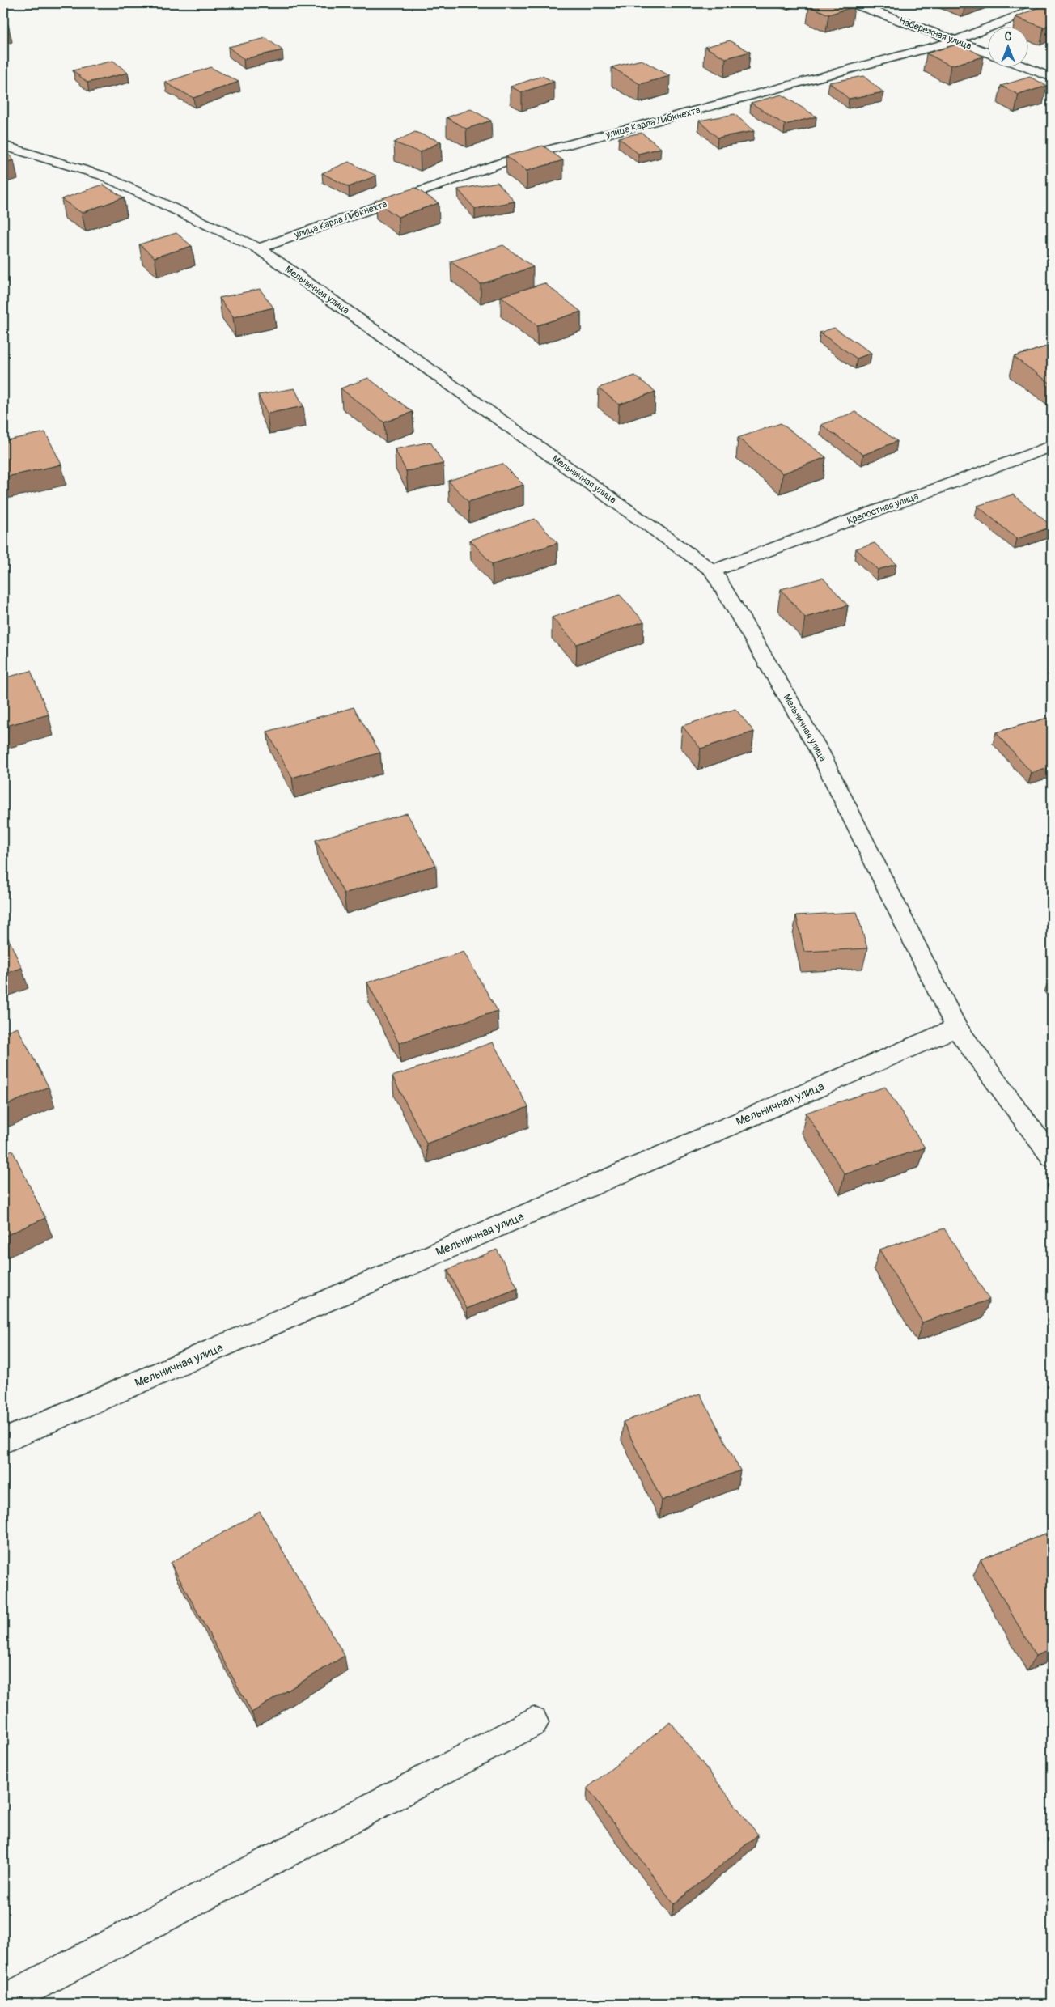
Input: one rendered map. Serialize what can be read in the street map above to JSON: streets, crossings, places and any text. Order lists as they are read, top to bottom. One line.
{"streets":{"street":["Набережная улица","улица Карла Либкнехта","Мельничная улица","Крепостная улица"]},"crossings":[["Набережная улица","улица Карла Либкнехта"],["улица Карла Либкнехта","Мельничная улица"],["Мельничная улица","Крепостная улица"]],"north":"top"}
